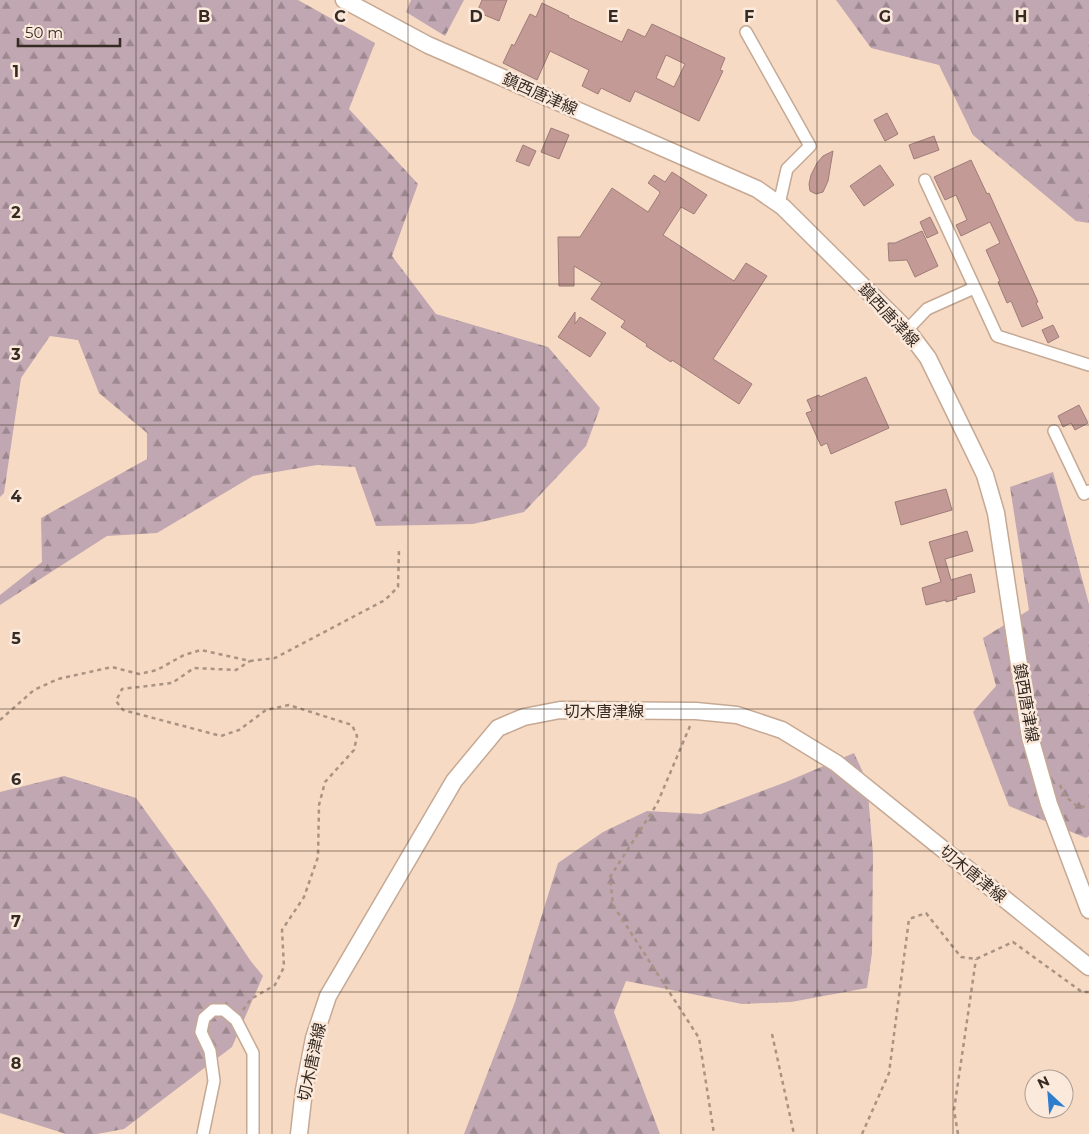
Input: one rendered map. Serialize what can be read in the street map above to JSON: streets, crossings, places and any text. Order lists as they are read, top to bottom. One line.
{"streets":{"main road":["鎮西唐津線","切木唐津線"]},"scale_bar":"50 m","north":"top left","grid":{"columns":["B","C","D","E","F","G","H"],"rows":["1","2","3","4","5","6","7","8"]}}
